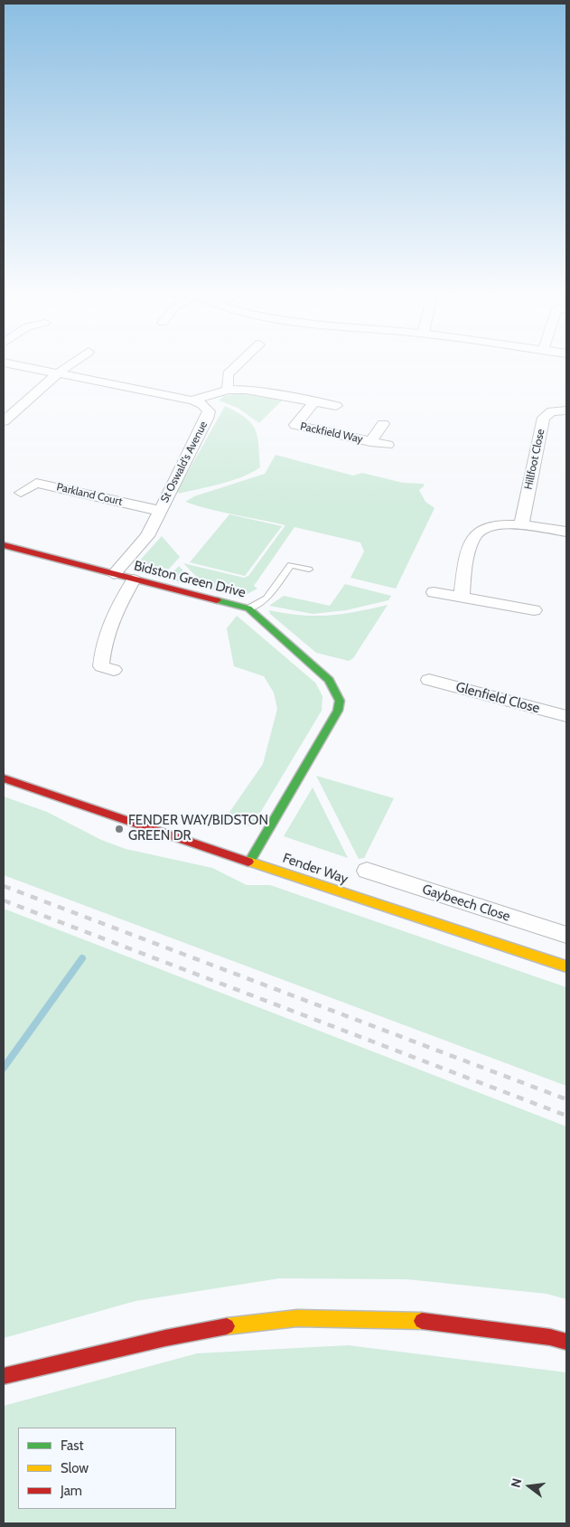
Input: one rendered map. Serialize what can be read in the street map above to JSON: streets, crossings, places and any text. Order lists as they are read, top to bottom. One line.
{"streets":{"main road":["Bidston Green Drive","Fender Way"],"street":["Packfield Way","Hillfoot Close","St Oswald's Avenue","Parkland Court","Glenfield Close","Gaybeech Close"]},"crossings":[["St Oswald's Avenue","Parkland Court"],["St Oswald's Avenue","Bidston Green Drive"],["Bidston Green Drive","Fender Way"]],"places":["FENDER WAY/BIDSTON GREEN DR"],"legend":["Fast","Slow","Jam"],"north":"left"}
